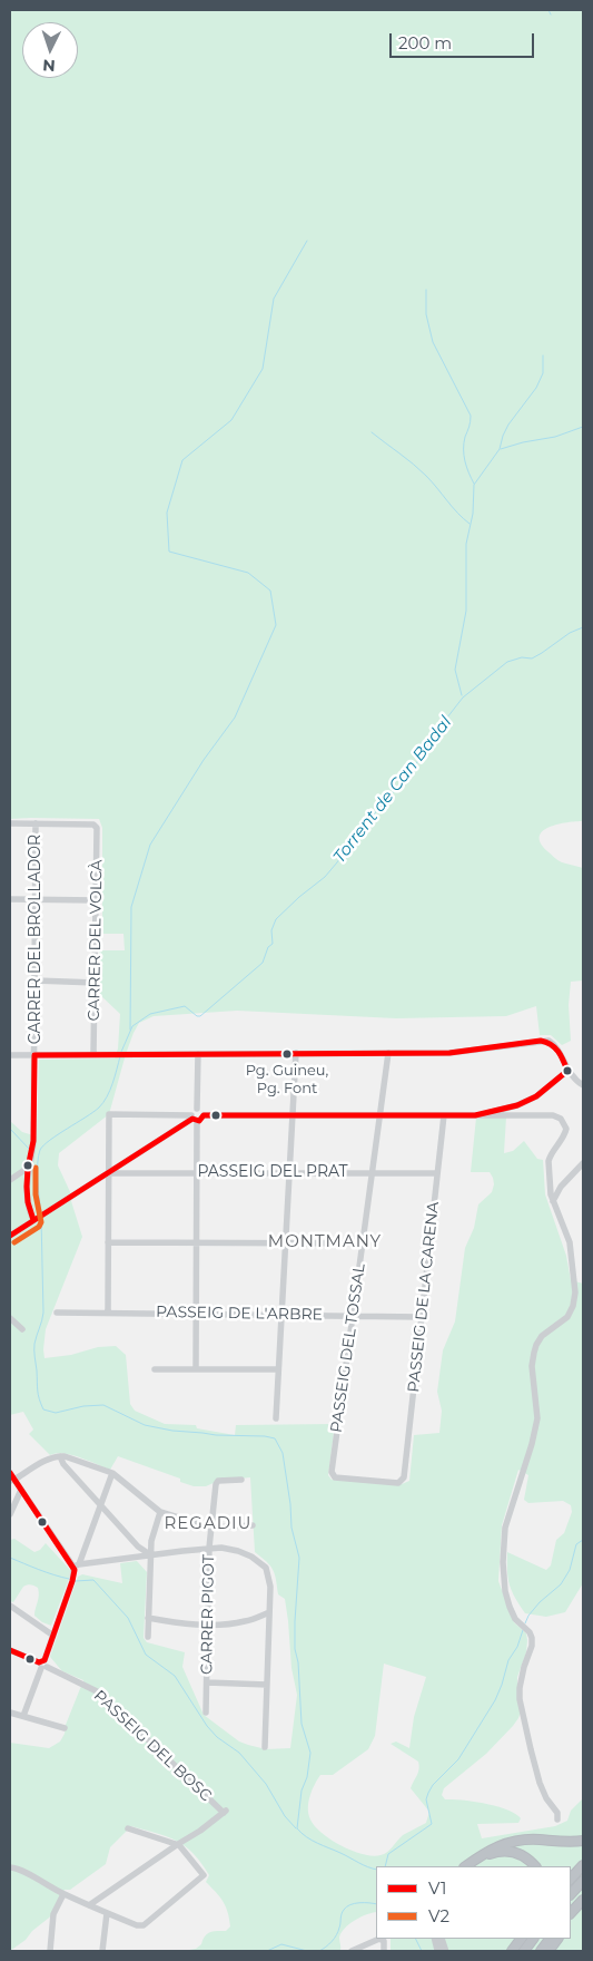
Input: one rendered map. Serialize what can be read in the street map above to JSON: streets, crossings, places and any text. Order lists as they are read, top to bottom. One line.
{"streets":{"street":["CARRER DEL BROLLADOR","CARRER DEL VOLCÀ","PASSEIG DEL PRAT","PASSEIG DE LA CARENA","PASSEIG DE L'ARBRE","PASSEIG DEL TOSSAL","CARRER PIGOT","PASSEIG DEL BOSC"]},"crossings":[["CARRER DEL BROLLADOR","CARRER DEL VOLCÀ"],["PASSEIG DEL PRAT","PASSEIG DE LA CARENA"],["PASSEIG DEL PRAT","PASSEIG DEL TOSSAL"],["PASSEIG DE LA CARENA","PASSEIG DE L'ARBRE"],["PASSEIG DE LA CARENA","PASSEIG DEL TOSSAL"],["PASSEIG DE L'ARBRE","PASSEIG DEL TOSSAL"]],"districts":["MONTMANY","REGADIU"],"water":["Torrent de Can Badal"],"places":["Pg. Guineu, Pg. Font"],"lines":["transit line V1","transit line V2"],"legend":["V1","V2"],"scale_bar":"200 m","north":"bottom"}
